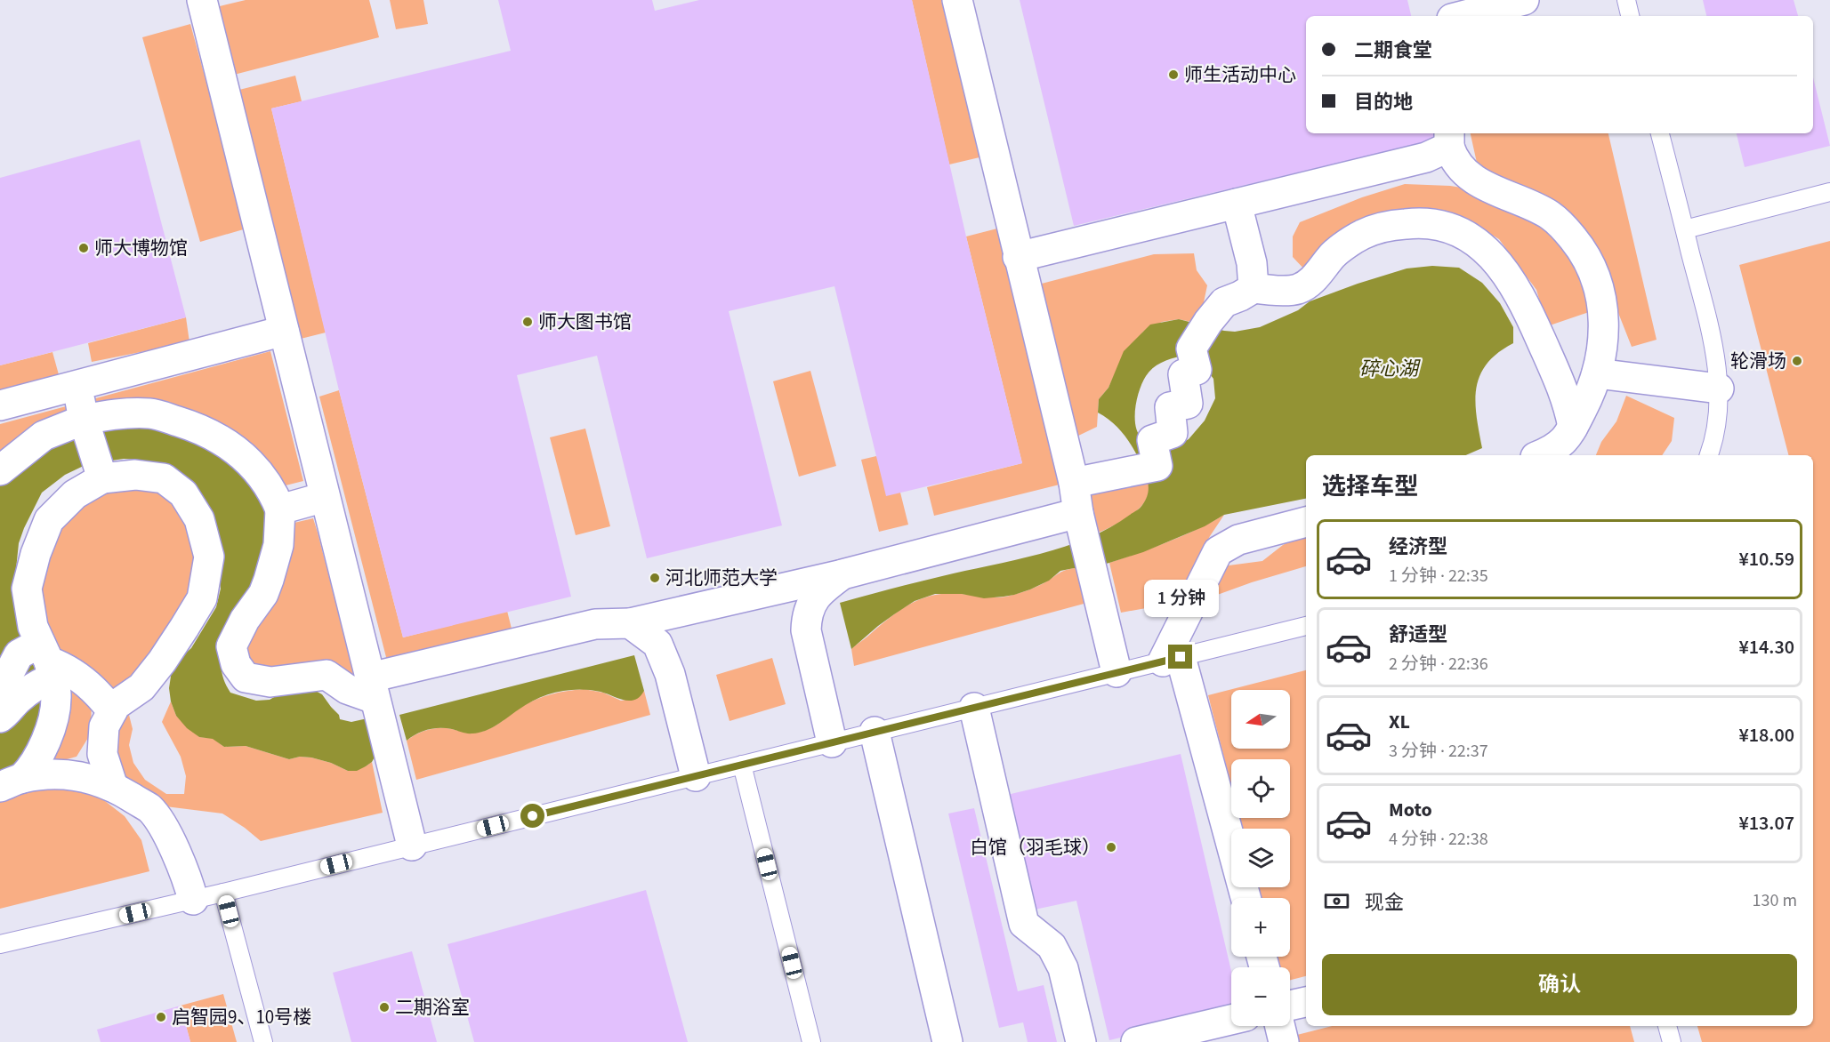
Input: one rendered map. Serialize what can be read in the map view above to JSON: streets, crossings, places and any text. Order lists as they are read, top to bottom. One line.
{"water":["碎心湖"],"places":["师生活动中心","师大博物馆","师大图书馆","轮滑场","河北师范大学","白馆（羽毛球）","二期浴室","启智园9、10号楼"],"north":"left","page":{"banner":["二期食堂","目的地"],"heading":"选择车型","list":[{"name":"经济型","note":"1 分钟 · 22:35","value":"¥10.59"},{"name":"舒适型","note":"2 分钟 · 22:36","value":"¥14.30"},{"name":"XL","note":"3 分钟 · 22:37","value":"¥18.00"},{"name":"Moto","note":"4 分钟 · 22:38","value":"¥13.07"}],"bubble":"1 分钟","map_buttons":["+","−"],"pay":["现金","130 m"],"buttons":"确认"}}
